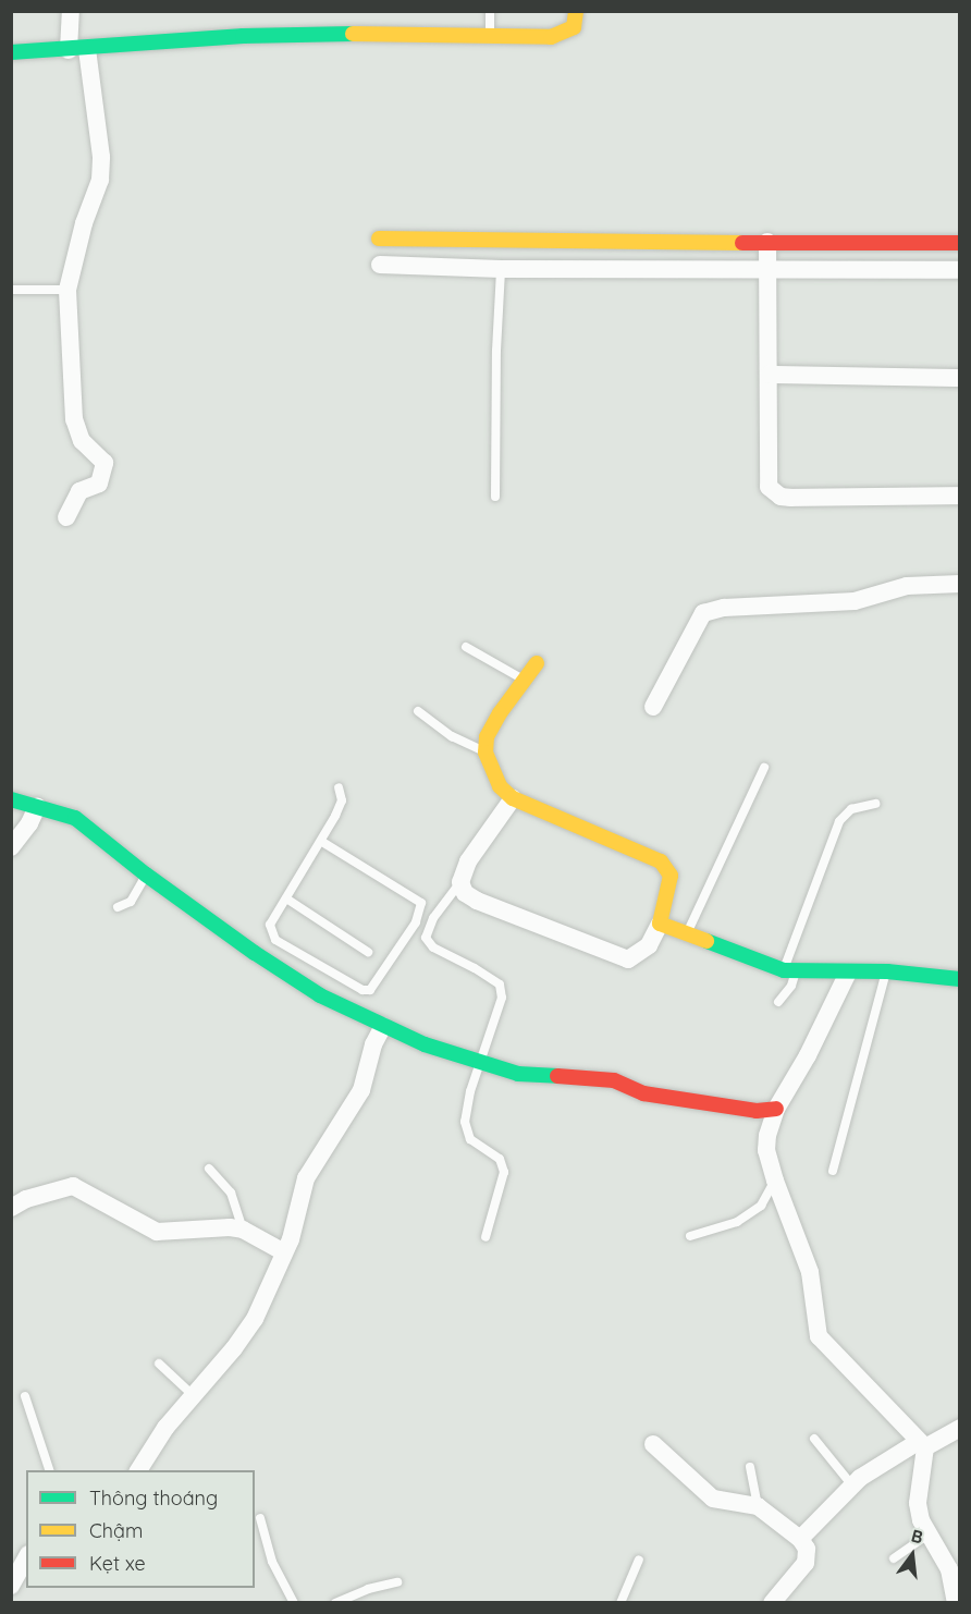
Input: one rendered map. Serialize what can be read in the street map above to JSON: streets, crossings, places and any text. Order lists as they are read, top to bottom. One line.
{"legend":["Thông thoáng","Chậm","Kẹt xe"],"north":"top"}
